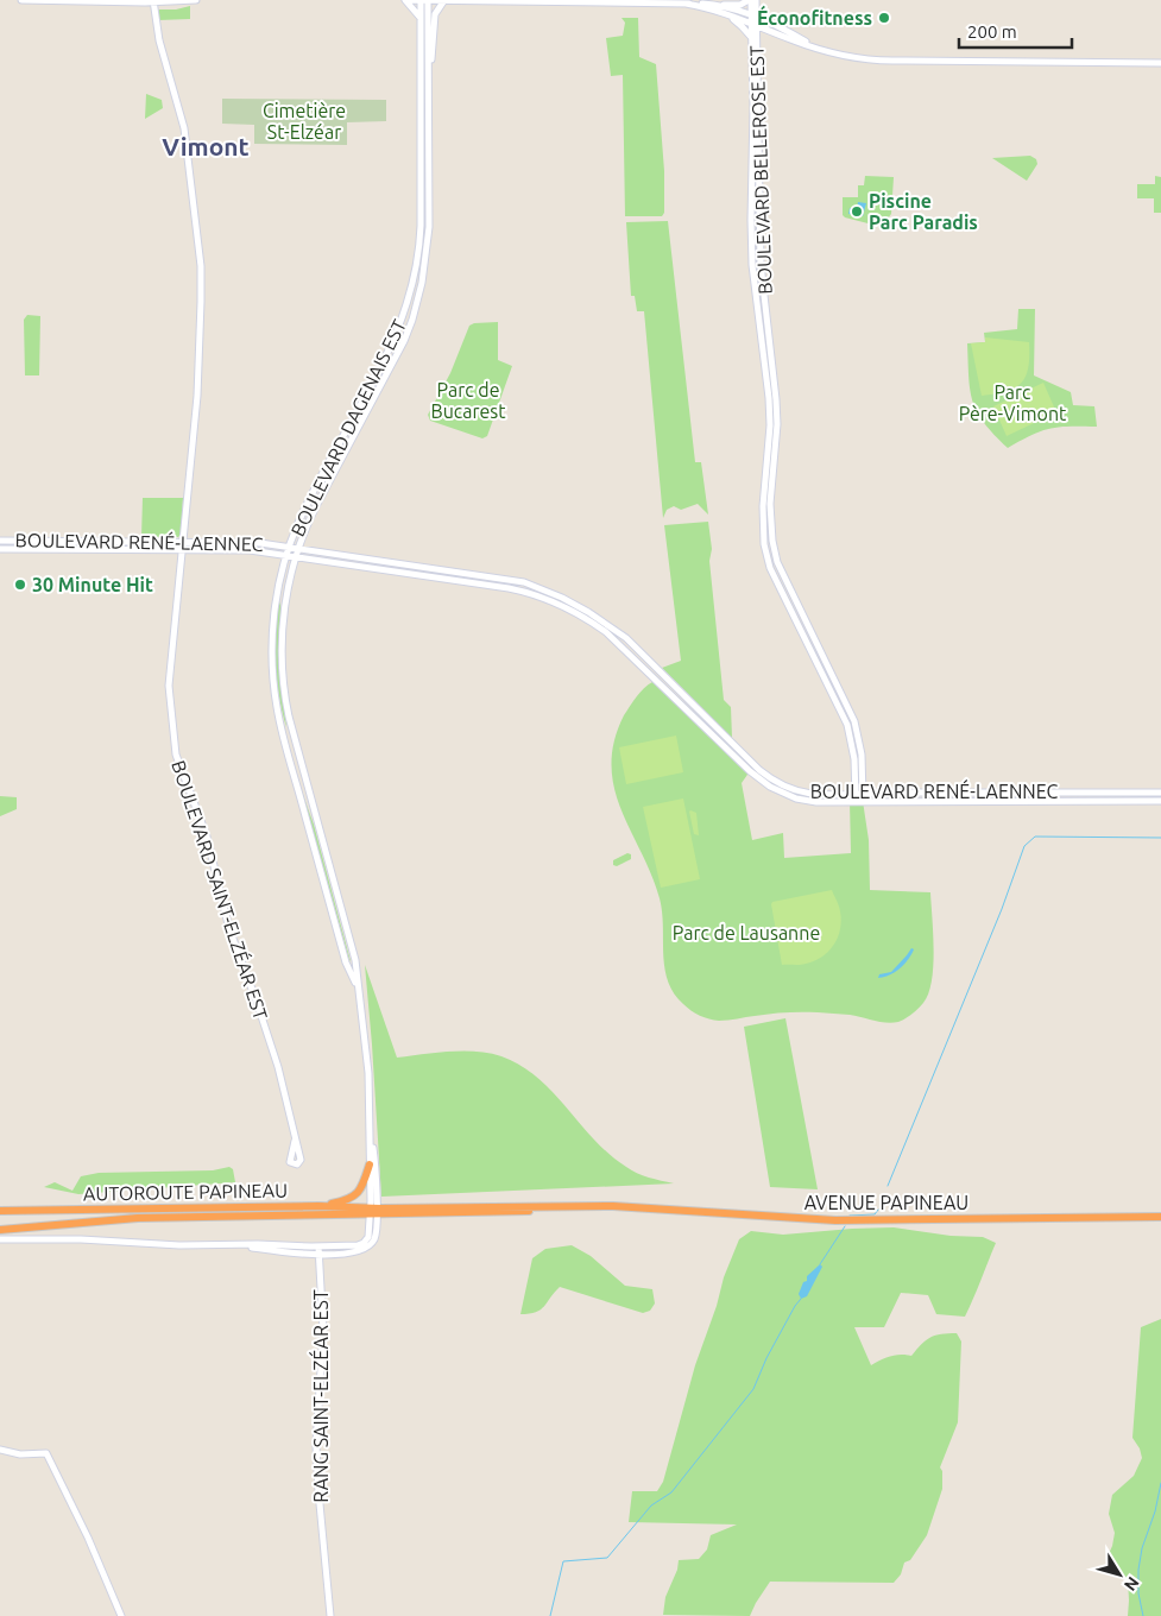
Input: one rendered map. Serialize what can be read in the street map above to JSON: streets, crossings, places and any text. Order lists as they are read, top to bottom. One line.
{"streets":{"highway":["AUTOROUTE PAPINEAU","AVENUE PAPINEAU"],"street":["BOULEVARD BELLEROSE EST","BOULEVARD DAGENAIS EST","BOULEVARD RENÉ-LAENNEC","BOULEVARD SAINT-ELZÉAR EST","RANG SAINT-ELZÉAR EST"]},"crossings":[["BOULEVARD BELLEROSE EST","BOULEVARD RENÉ-LAENNEC"],["BOULEVARD DAGENAIS EST","BOULEVARD RENÉ-LAENNEC"],["BOULEVARD DAGENAIS EST","AUTOROUTE PAPINEAU"],["BOULEVARD DAGENAIS EST","AVENUE PAPINEAU"],["BOULEVARD RENÉ-LAENNEC","BOULEVARD SAINT-ELZÉAR EST"],["AUTOROUTE PAPINEAU","AVENUE PAPINEAU"]],"districts":["Vimont"],"parks":["Cimetière St-Elzéar","Parc de Bucarest","Parc Père-Vimont","Parc de Lausanne"],"places":["Éconofitness","Piscine Parc Paradis","30 Minute Hit"],"scale_bar":"200 m","north":"bottom right"}
